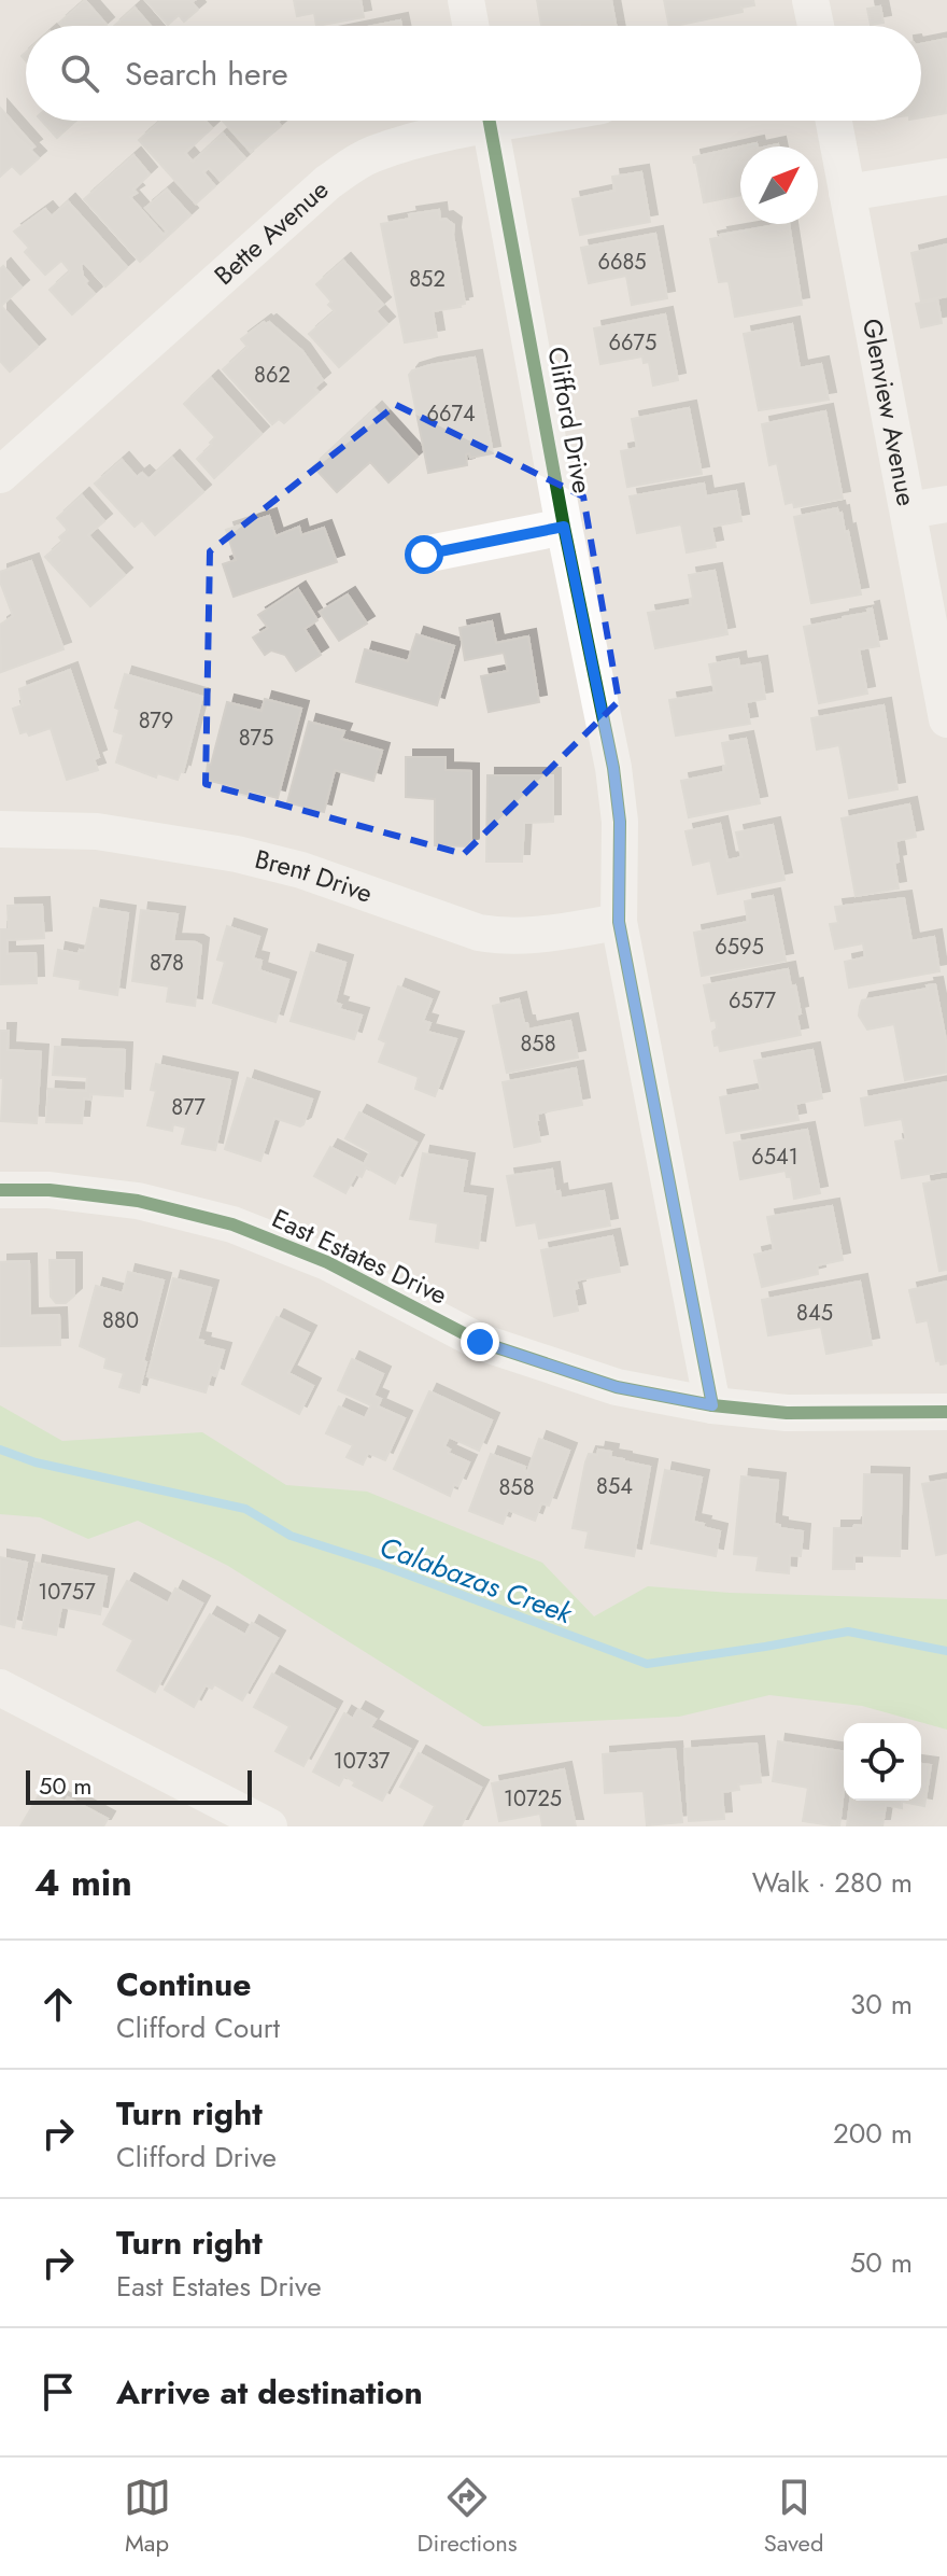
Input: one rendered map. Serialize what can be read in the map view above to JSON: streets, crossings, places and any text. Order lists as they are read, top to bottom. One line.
{"streets":{"street":["Bette Avenue","Glenview Avenue","Clifford Drive","Brent Drive","East Estates Drive"]},"crossings":[["Clifford Drive","Brent Drive"],["Clifford Drive","East Estates Drive"]],"water":["Calabazas Creek"],"house_numbers":["6685","852","6675","862","6674","879","875","6595","878","6577","858","877","6541","845","880","854","858","10757","10737","10725"],"scale_bar":"50 m","north":"top right","page":{"search":"Search here","scale":"50 m","heading":["4 min","Walk · 280 m"],"list":[["Continue","Clifford Court","30 m"],["Turn right","Clifford Drive","200 m"],["Turn right","East Estates Drive","50 m"],"Arrive at destination"],"nav":["Map","Directions","Saved"]}}
